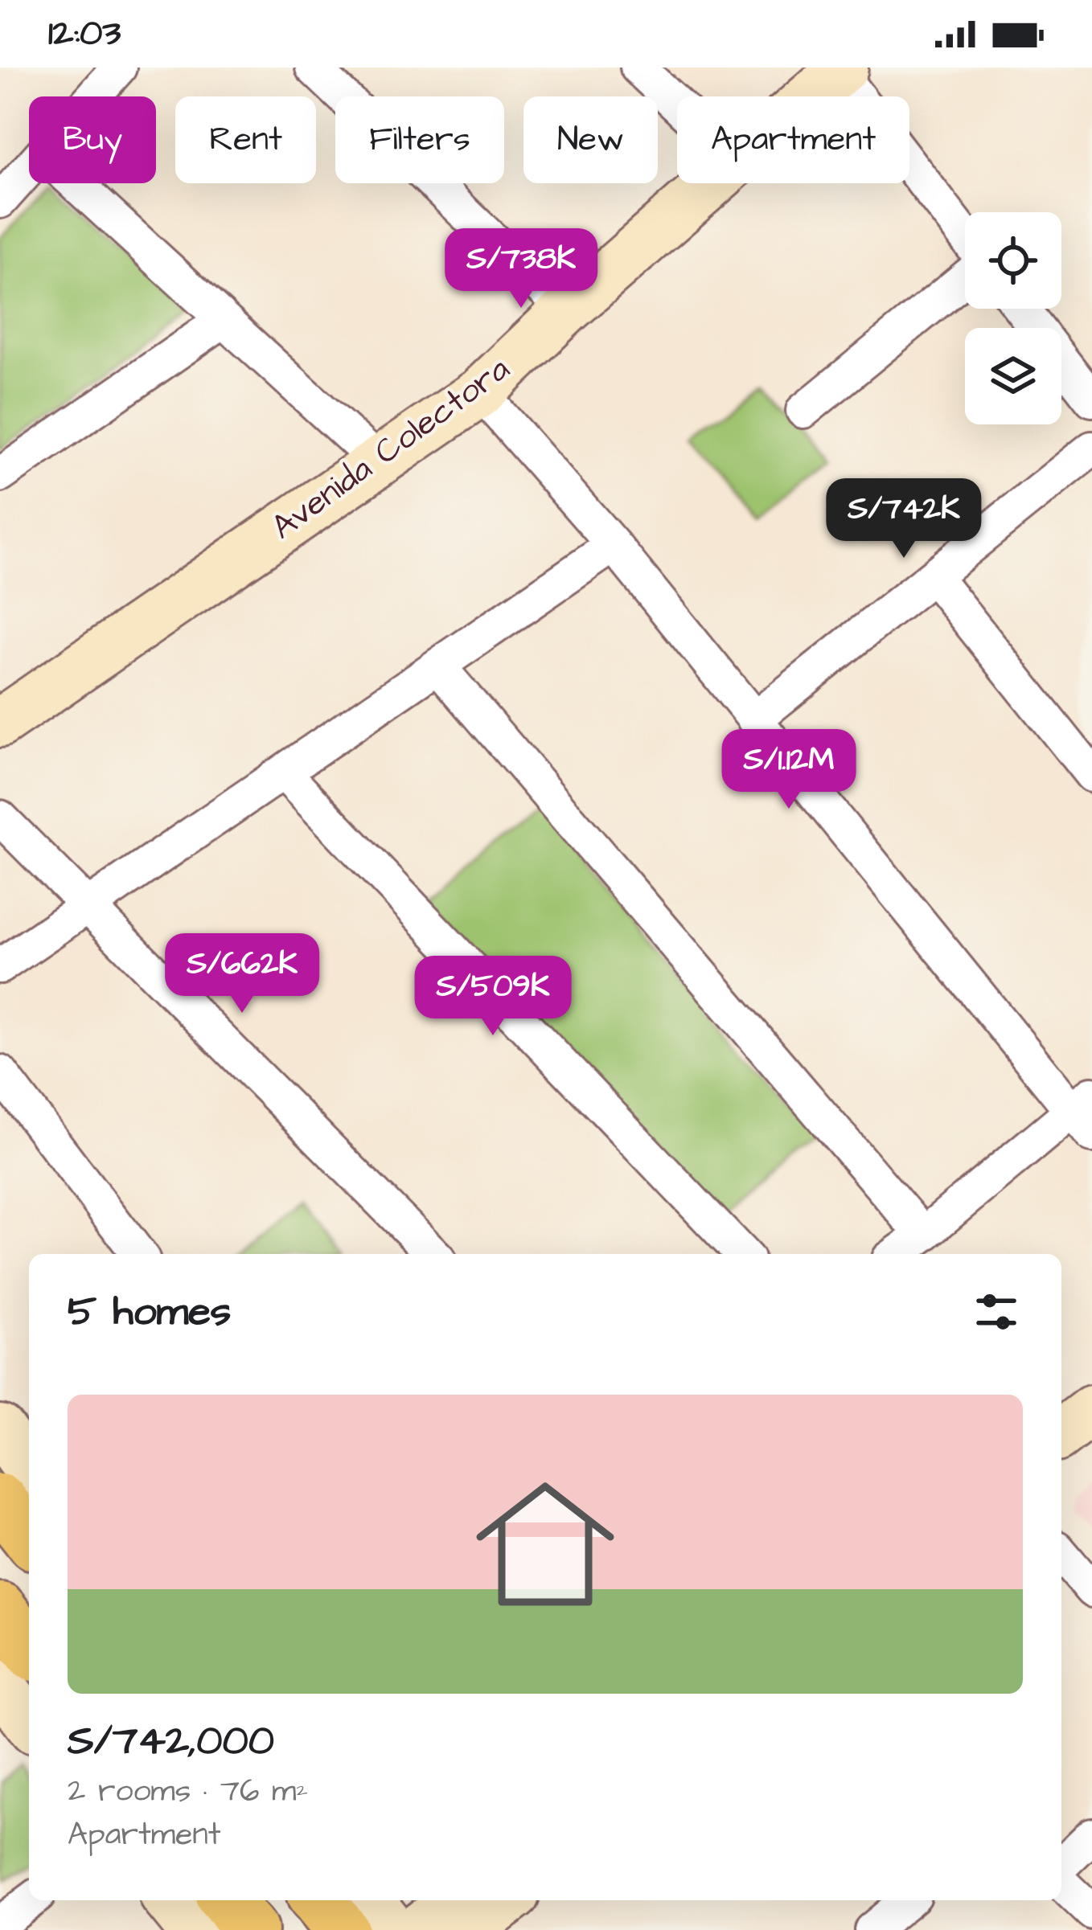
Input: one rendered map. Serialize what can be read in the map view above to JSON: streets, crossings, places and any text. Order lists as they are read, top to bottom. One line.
{"streets":{"street":["Avenida Colectora"]},"page":{"status":"12:03","chip":["Buy","Rent","Filters","New","Apartment"],"price":["S/738K","S/742K","S/1.12M","S/662K","S/509K"],"heading":"5 homes","list":[{"name":"S/742,000","note":"2 rooms · 76 m² · Apartment"}]}}
